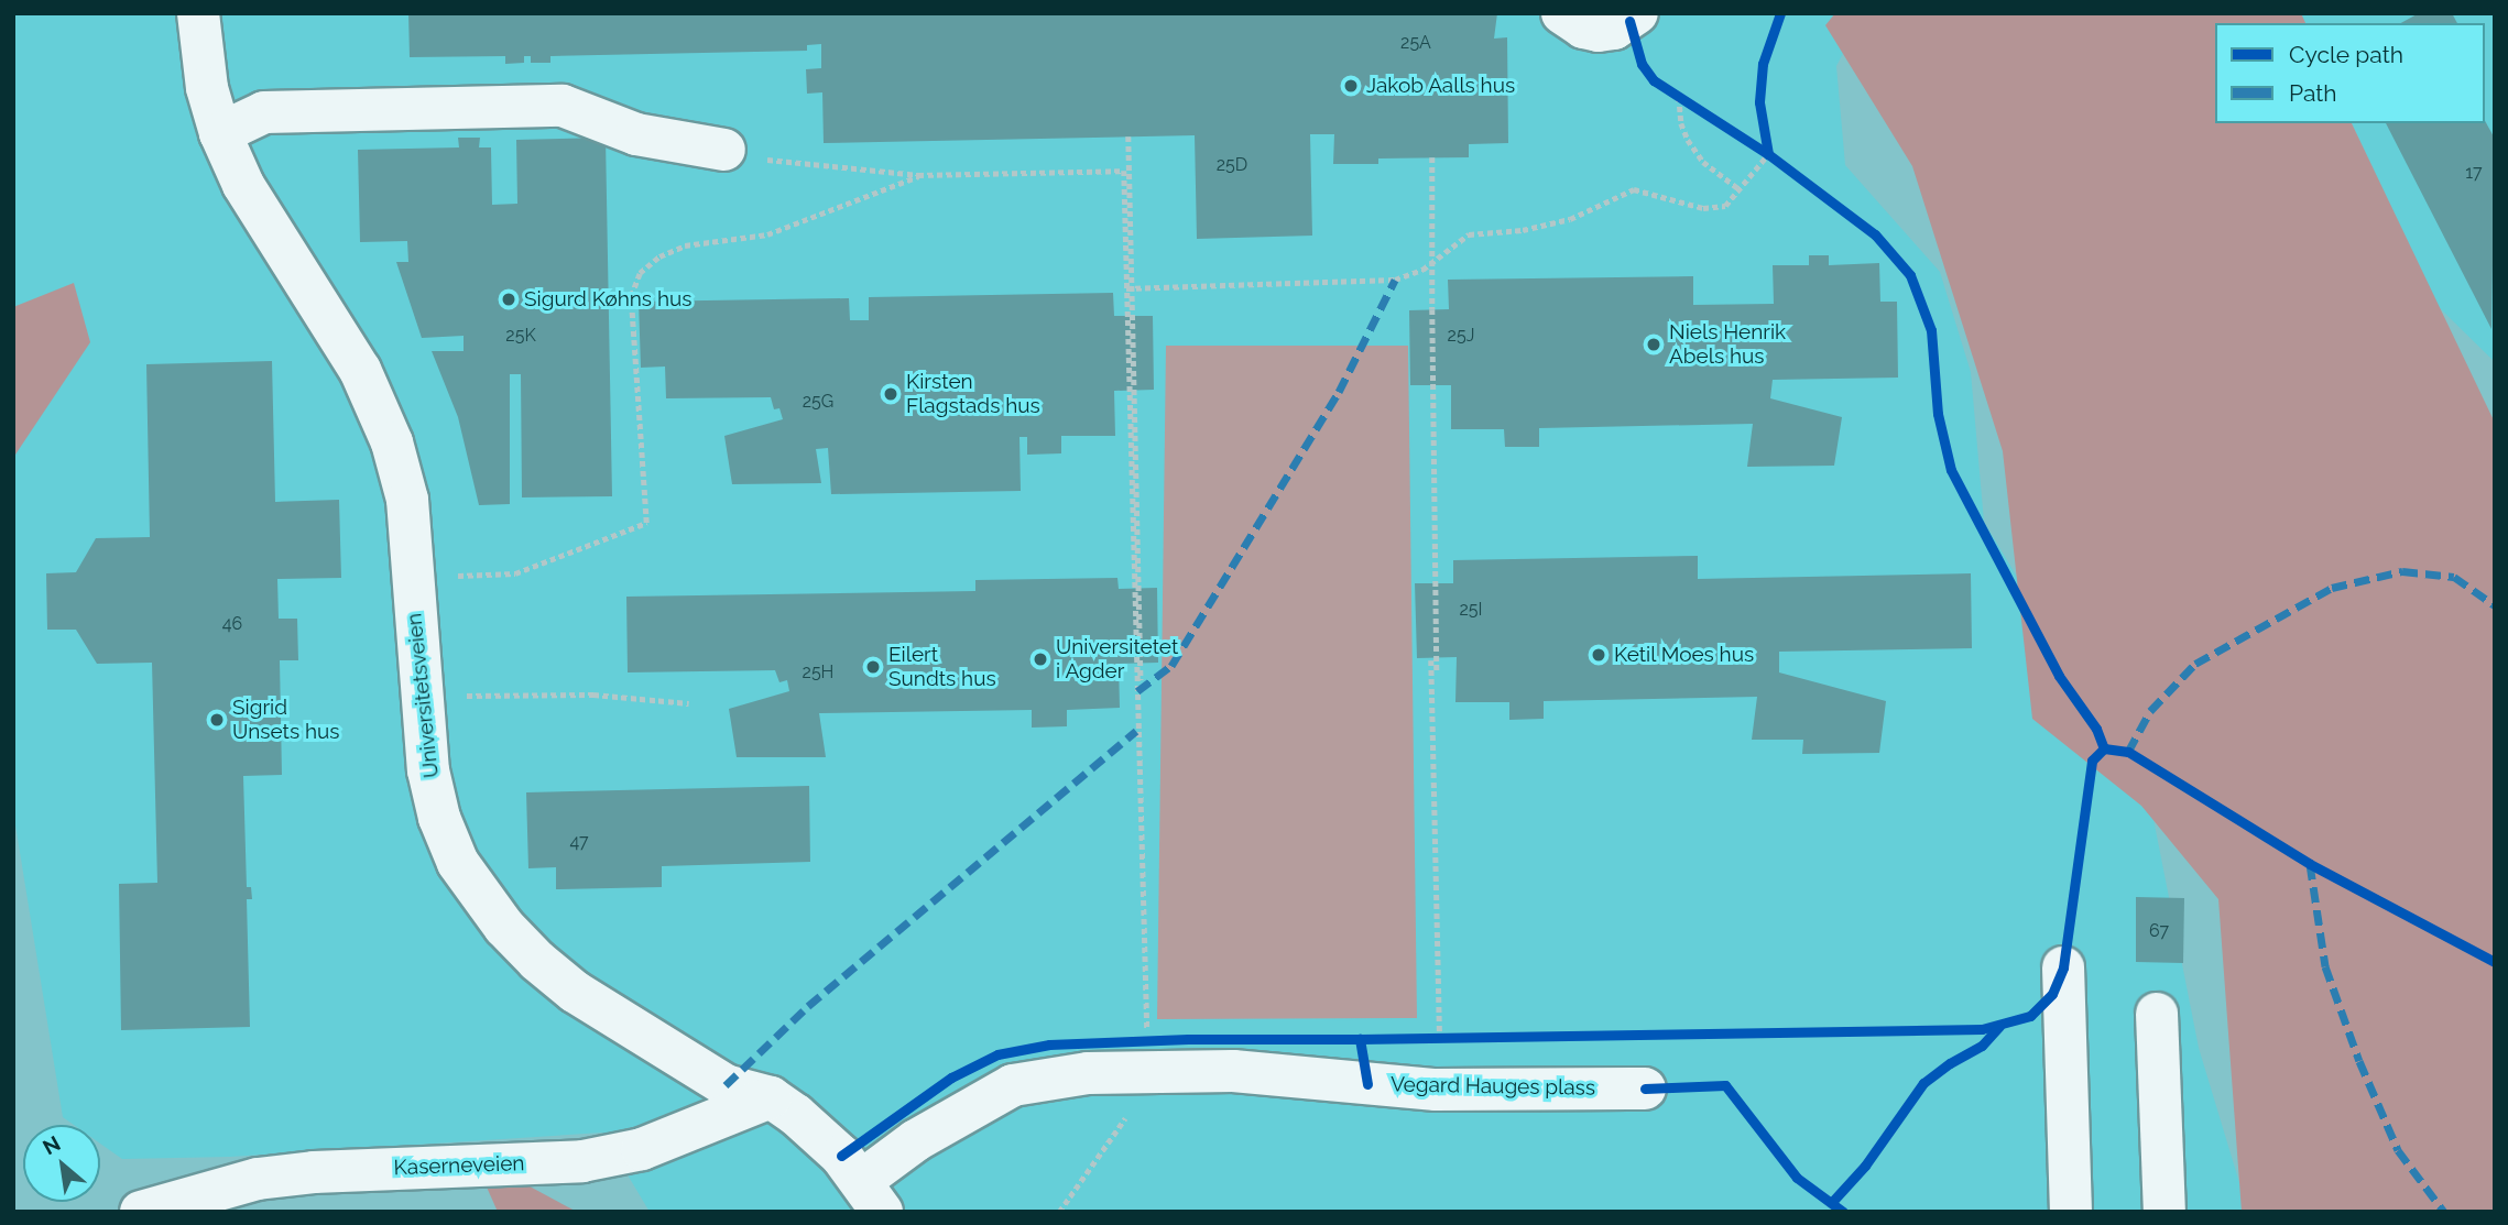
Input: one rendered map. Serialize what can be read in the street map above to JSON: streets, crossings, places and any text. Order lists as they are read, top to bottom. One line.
{"streets":{"street":["Universitetsveien","Vegard Hauges plass","Kaserneveien"]},"crossings":[["Universitetsveien","Vegard Hauges plass"],["Universitetsveien","Kaserneveien"]],"places":["Jakob Aalls hus","Sigurd Køhns hus","Niels Henrik Abels hus","Kirsten Flagstads hus","Ketil Moes hus","Universitetet i Agder","Eilert Sundts hus","Sigrid Unsets hus"],"house_numbers":["25A","25D","17","25K","25J","25G","25I","46","25H","47","67"],"legend":["Cycle path","Path"],"north":"top left"}
